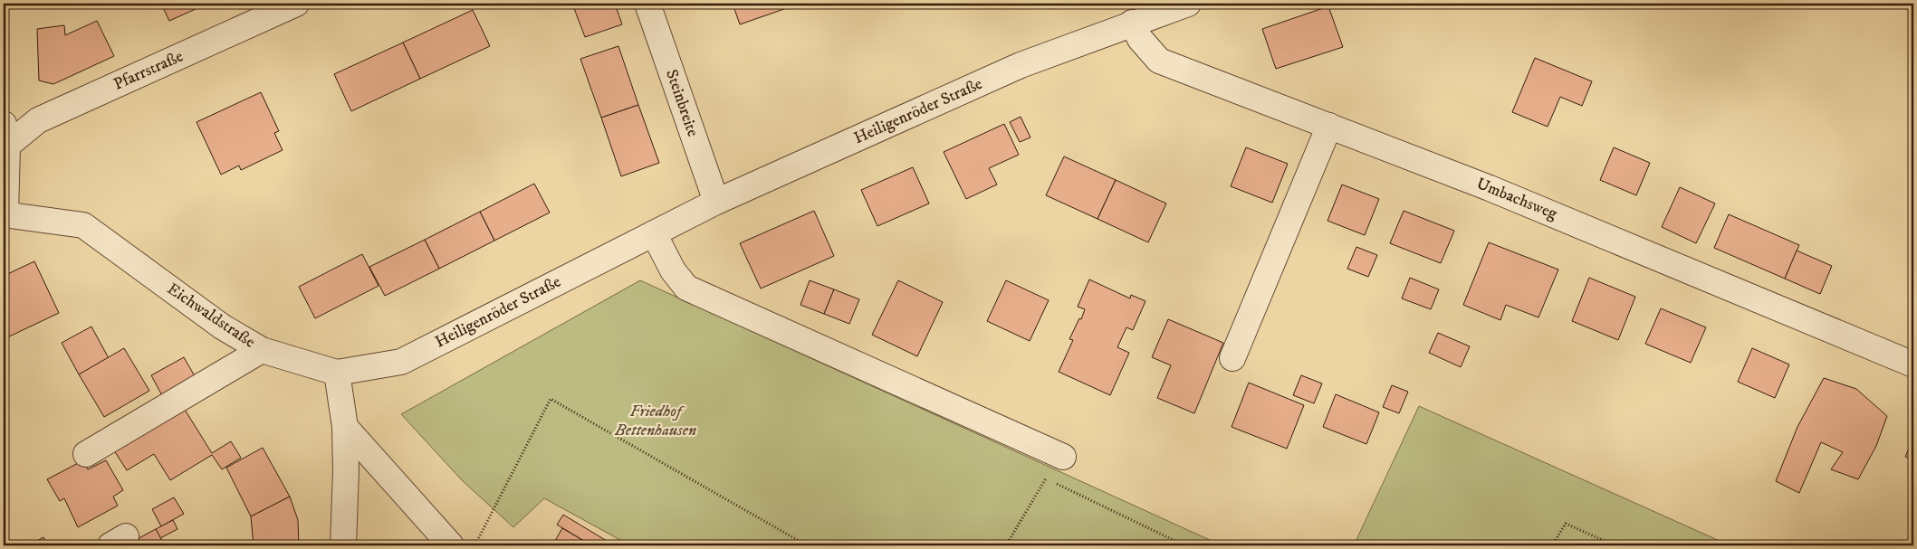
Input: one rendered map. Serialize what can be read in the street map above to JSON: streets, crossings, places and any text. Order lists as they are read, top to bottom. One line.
{"streets":{"street":["Pfarrstraße","Steinbreite","Heiligenröder Straße","Umbachsweg","Eichwaldstraße"]},"crossings":[["Pfarrstraße","Eichwaldstraße"],["Steinbreite","Heiligenröder Straße"],["Heiligenröder Straße","Umbachsweg"],["Heiligenröder Straße","Eichwaldstraße"]],"parks":["Friedhof Bettenhausen"]}
